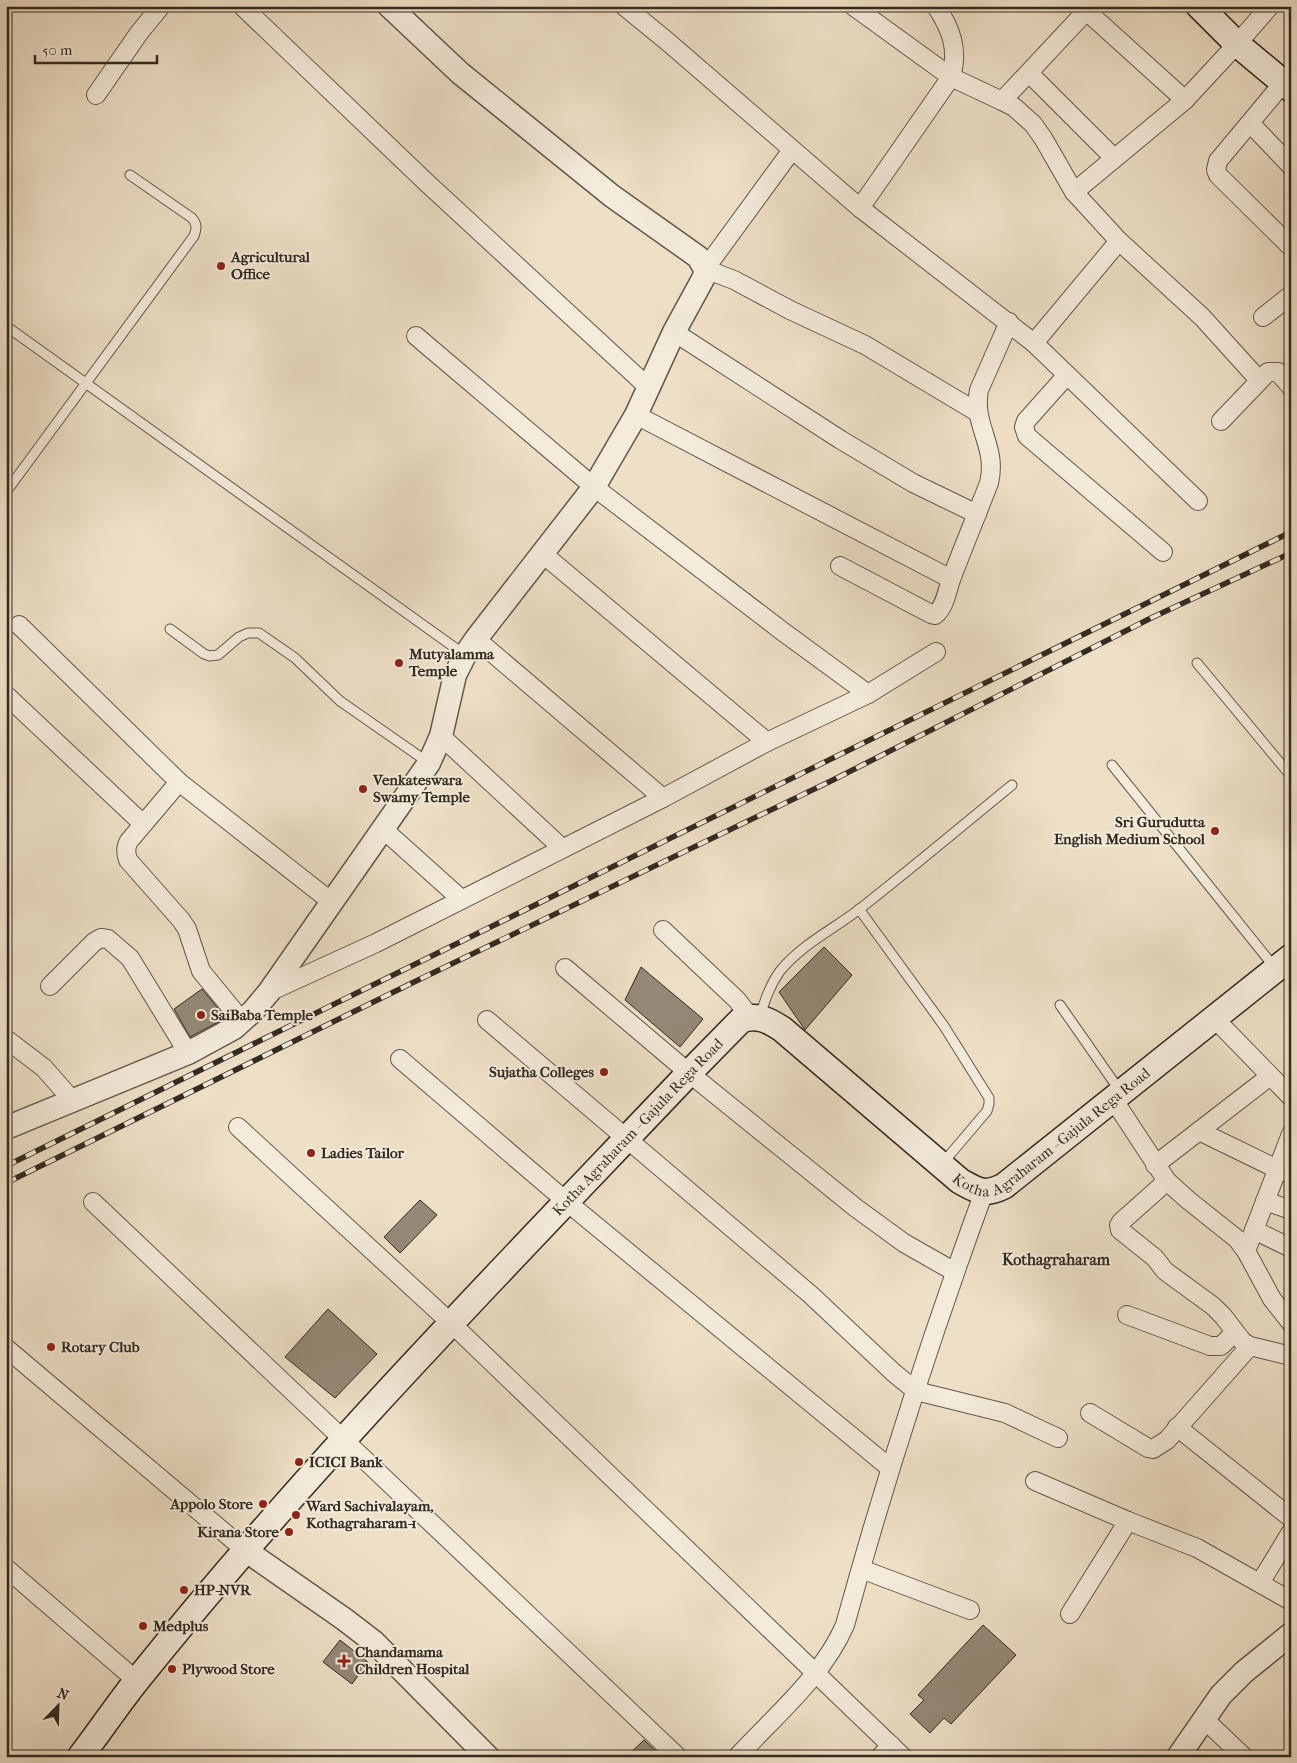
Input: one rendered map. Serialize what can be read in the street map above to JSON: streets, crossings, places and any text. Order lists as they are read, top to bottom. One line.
{"streets":{"main road":["Kotha Agraharam - Gajula Rega Road"]},"districts":["Kothagraharam"],"places":{"other":["Agricultural Office","Mutyalamma Temple","Venkateswara Swamy Temple","Sri Gurudutta English Medium School","SaiBaba Temple","Sujatha Colleges","Ladies Tailor","Rotary Club","ICICI Bank","Appolo Store","Ward Sachivalayam, Kothagraharam-1","Kirana Store","HP-NVR","Medplus","Plywood Store"],"health":["Chandamama Children Hospital"]},"scale_bar":"50 m","north":"top right"}
